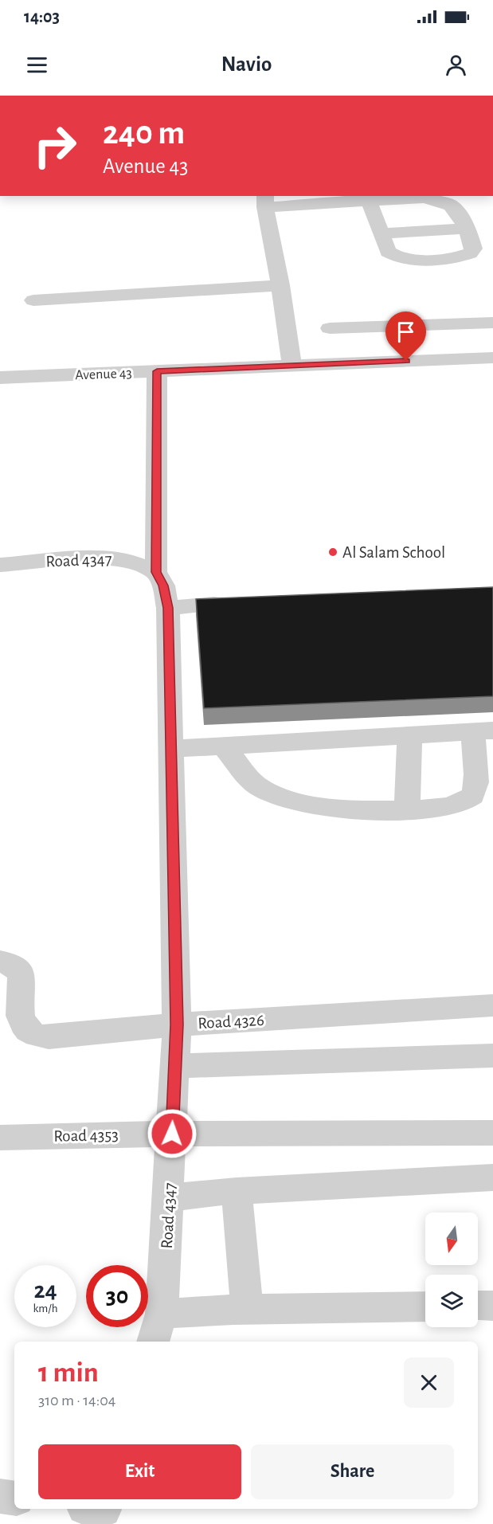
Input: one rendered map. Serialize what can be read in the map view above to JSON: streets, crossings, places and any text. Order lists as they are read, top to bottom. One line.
{"streets":{"street":["Avenue 43","Road 4347","Road 4326","Road 4353"]},"crossings":[["Avenue 43","Road 4347"],["Road 4347","Road 4326"],["Road 4347","Road 4353"]],"places":["Al Salam School"],"north":"bottom","page":{"status":"14:03","header":"Navio","turn":["240 m","Avenue 43"],"speed":"24 km/h","limit":"30","heading":["1 min","310 m · 14:04"],"buttons":["Exit","Share"]}}
